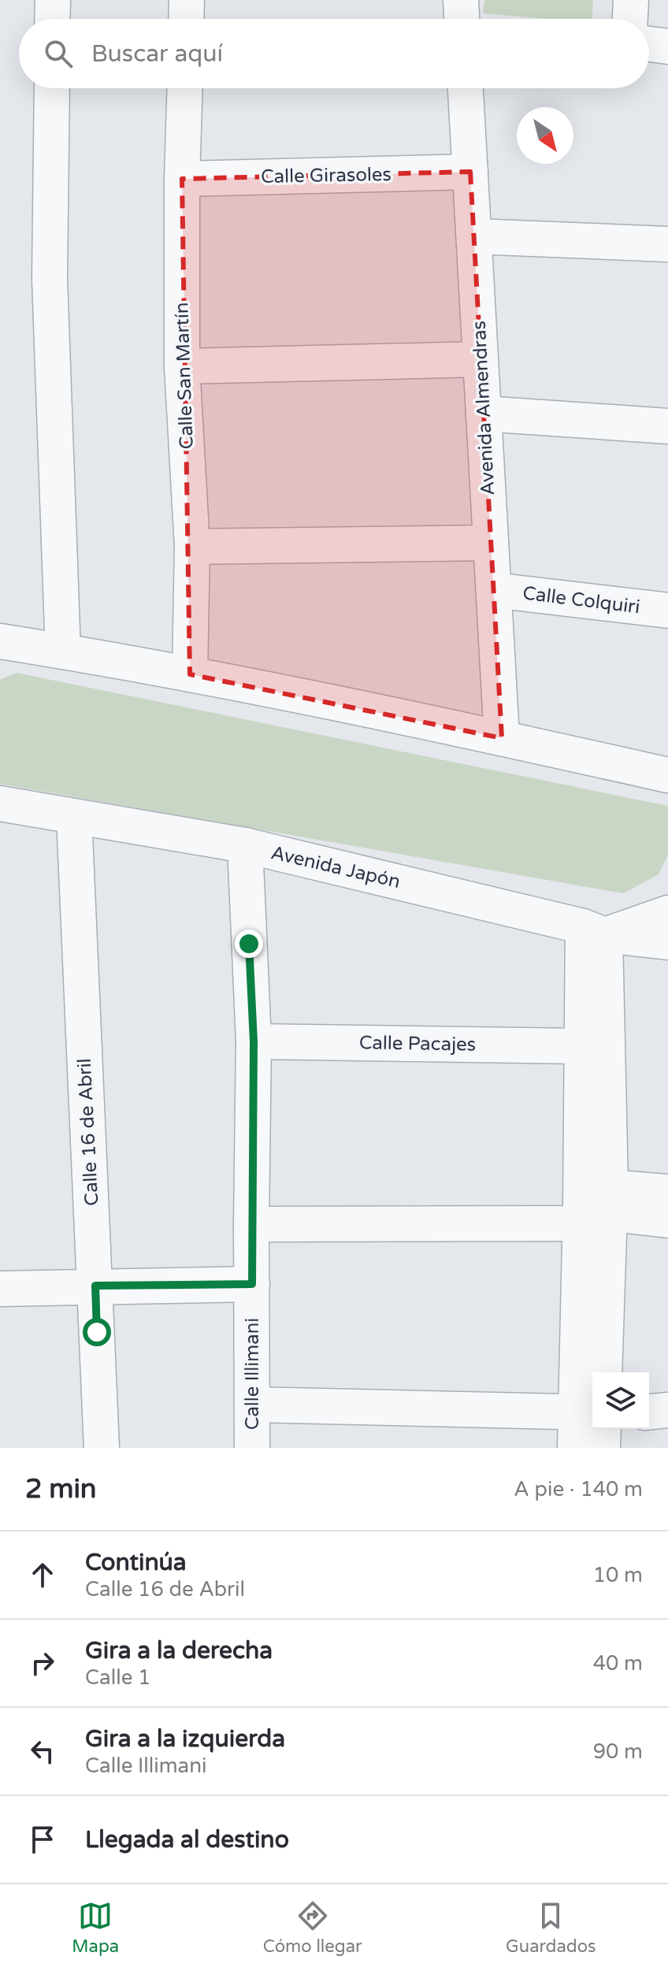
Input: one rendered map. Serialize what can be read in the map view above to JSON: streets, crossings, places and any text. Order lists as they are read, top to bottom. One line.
{"streets":{"street":["Calle Girasoles","Calle San Martín","Avenida Almendras","Calle Colquiri","Avenida Japón","Calle Pacajes","Calle 16 de Abril","Calle Illimani"]},"crossings":[["Calle Girasoles","Calle San Martín"],["Calle Girasoles","Avenida Almendras"],["Avenida Almendras","Calle Colquiri"],["Avenida Japón","Calle 16 de Abril"],["Avenida Japón","Calle Illimani"],["Calle Pacajes","Calle Illimani"]],"north":"bottom right","page":{"search":"Buscar aquí","heading":["2 min","A pie · 140 m"],"list":[["Continúa","Calle 16 de Abril","10 m"],["Gira a la derecha","Calle 1","40 m"],["Gira a la izquierda","Calle Illimani","90 m"],"Llegada al destino"],"nav":["Mapa","Cómo llegar","Guardados"]}}
